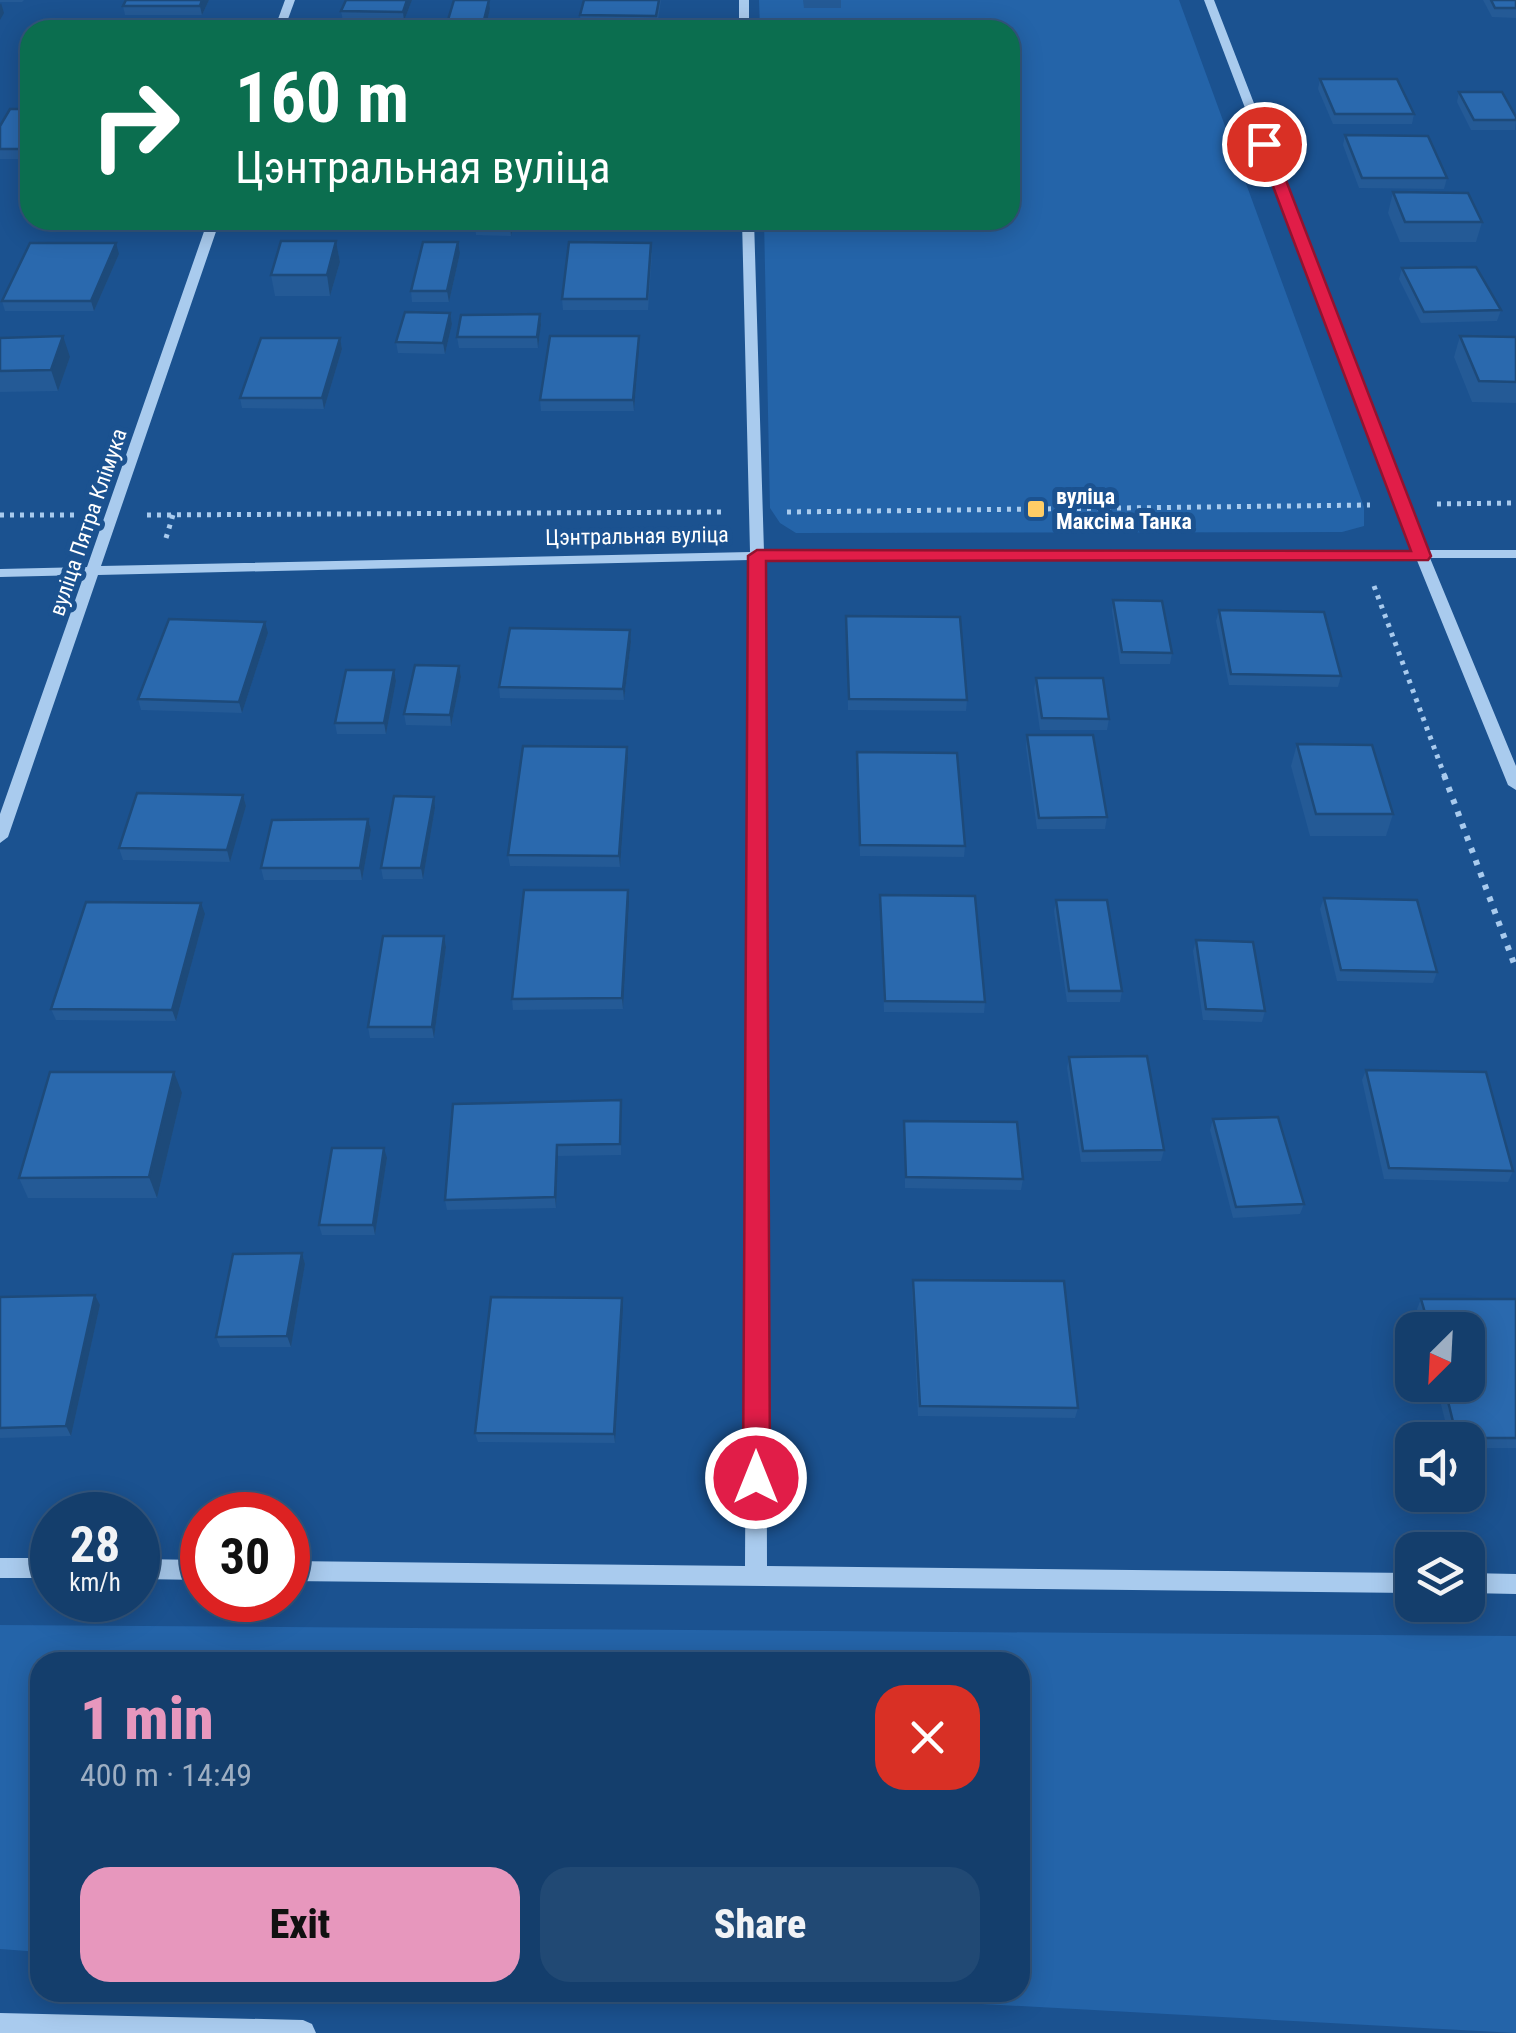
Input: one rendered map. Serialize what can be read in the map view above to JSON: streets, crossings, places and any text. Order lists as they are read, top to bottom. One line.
{"streets":{"street":["вуліца Пятра Клімука","Цэнтральная вуліца"]},"crossings":[["вуліца Пятра Клімука","Цэнтральная вуліца"]],"places":{"transit":["вуліца Максіма Танка"]},"north":"bottom left","page":{"turn":["160 m","Цэнтральная вуліца"],"speed":"28 km/h","limit":"30","heading":["1 min","400 m · 14:49"],"buttons":["Exit","Share"]}}
